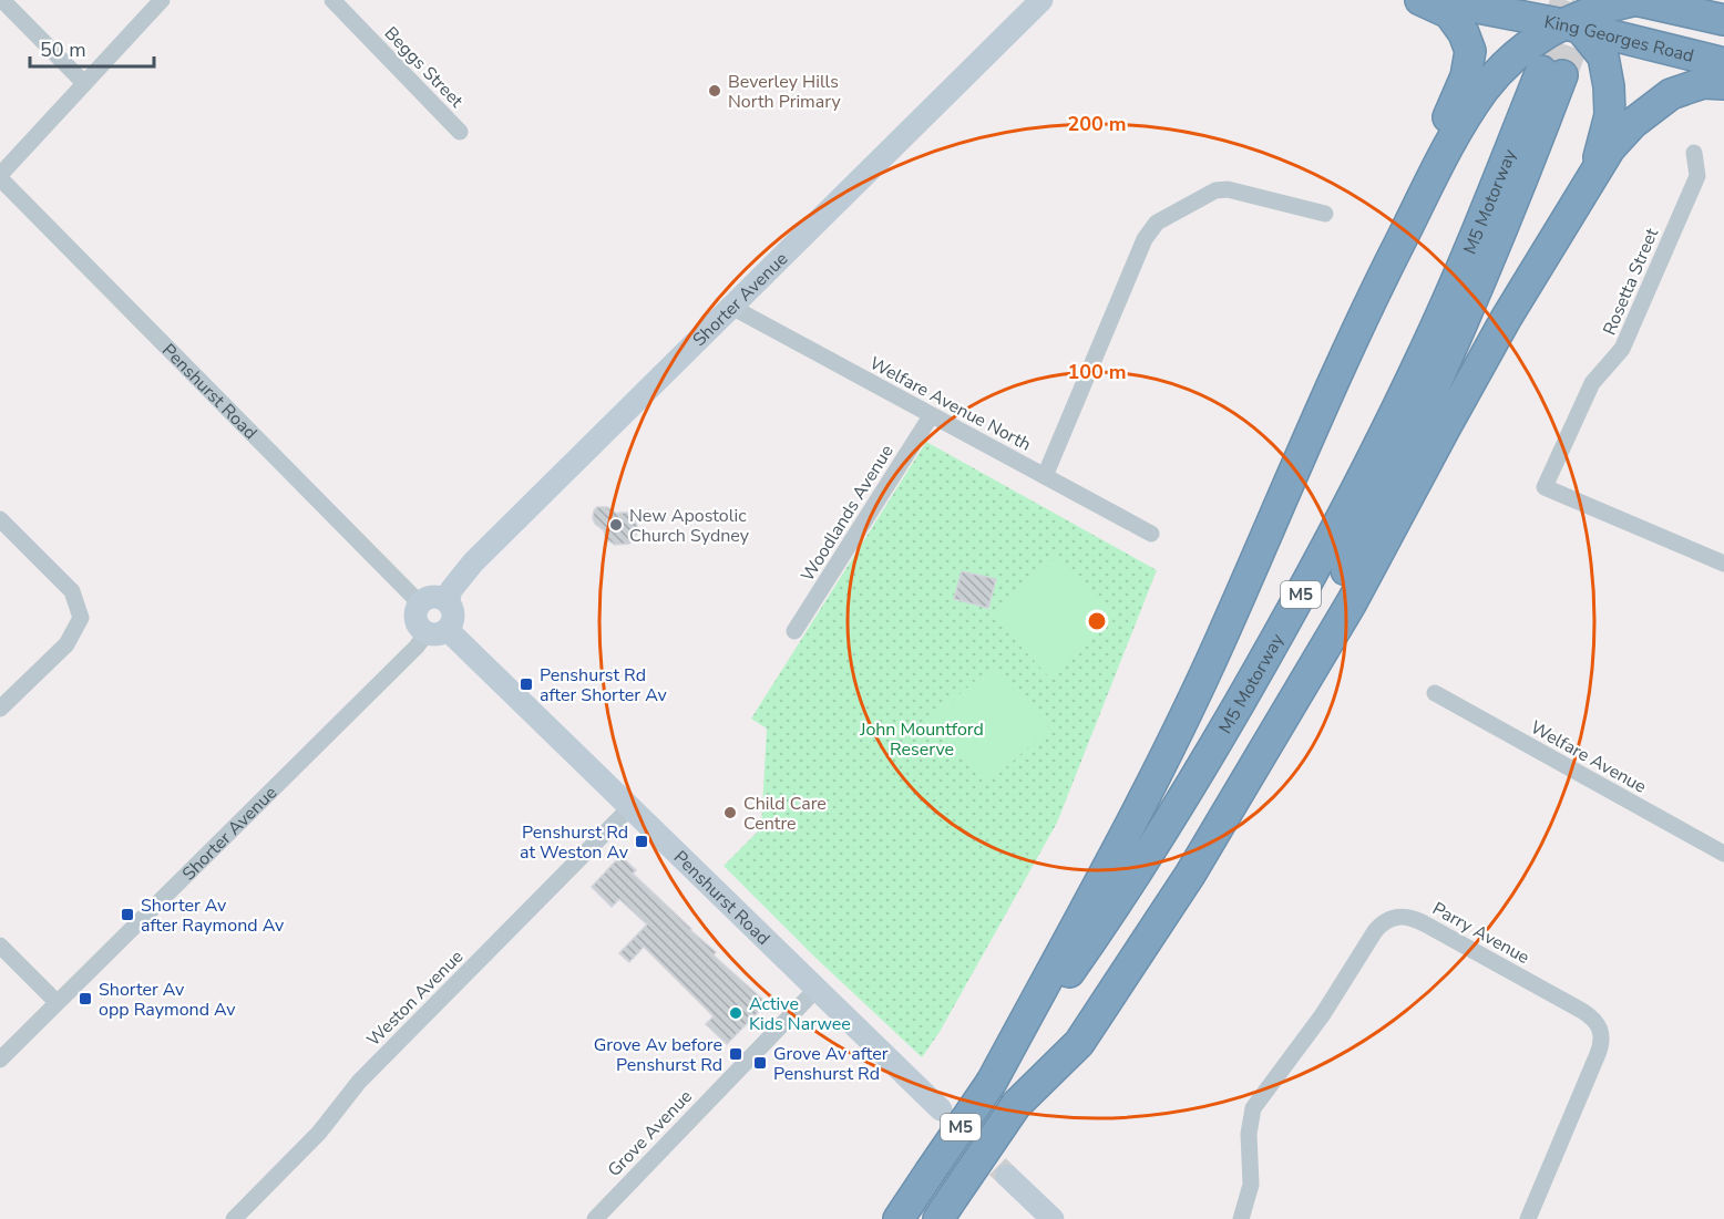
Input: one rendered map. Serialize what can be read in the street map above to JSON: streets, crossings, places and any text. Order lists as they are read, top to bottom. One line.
{"streets":{"highway":["King Georges Road","M5 Motorway","M5"],"street":["Beggs Street","Rosetta Street","Shorter Avenue","Penshurst Road","Welfare Avenue North","Woodlands Avenue","Welfare Avenue","Parry Avenue","Weston Avenue","Grove Avenue"]},"crossings":[["M5 Motorway","M5"],["Shorter Avenue","Penshurst Road"],["Shorter Avenue","Welfare Avenue North"],["Penshurst Road","Weston Avenue"],["Penshurst Road","Grove Avenue"],["Welfare Avenue North","Woodlands Avenue"]],"parks":["John Mountford Reserve"],"places":{"other":["Beverley Hills North Primary","New Apostolic Church Sydney","Child Care Centre","Active Kids Narwee"],"transit":["Penshurst Rd after Shorter Av","Penshurst Rd at Weston Av","Shorter Av after Raymond Av","Shorter Av opp Raymond Av","Grove Av before Penshurst Rd","Grove Av after Penshurst Rd"]},"scale_bar":"50 m","rings":["200 m","100 m"]}
